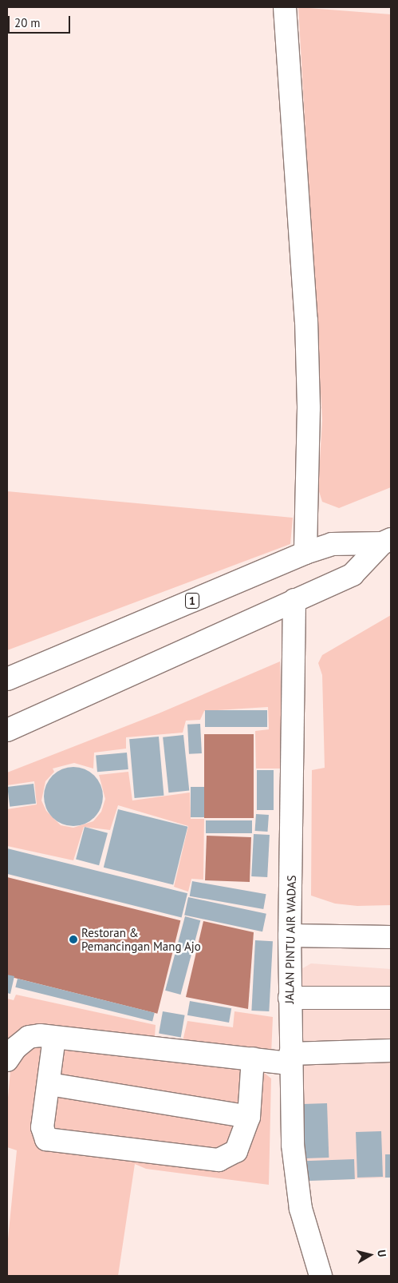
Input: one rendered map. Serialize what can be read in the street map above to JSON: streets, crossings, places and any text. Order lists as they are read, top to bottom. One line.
{"streets":{"main road":["1","JALAN PINTU AIR WADAS"]},"crossings":[["1","JALAN PINTU AIR WADAS"]],"places":["Restoran & Pemancingan Mang Ajo"],"scale_bar":"20 m","north":"right"}
